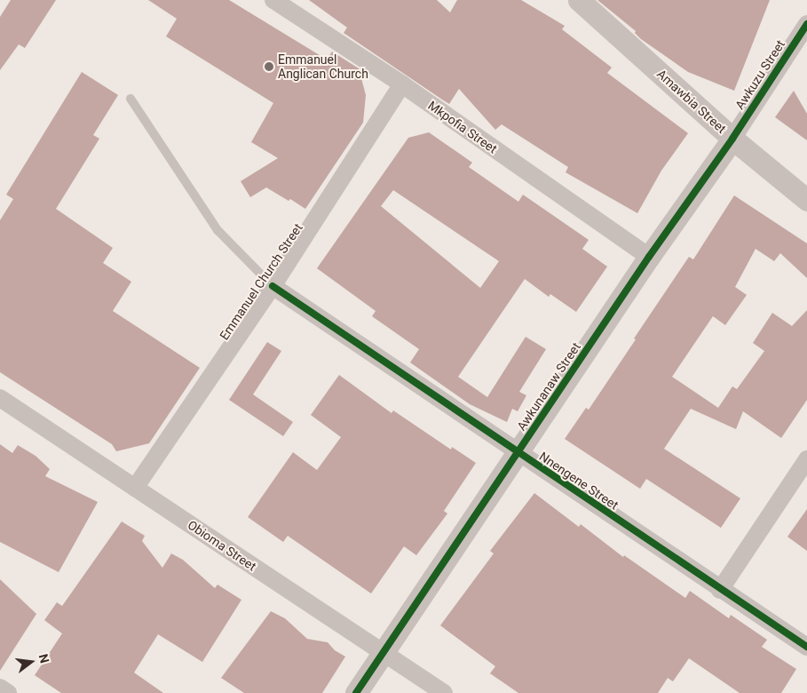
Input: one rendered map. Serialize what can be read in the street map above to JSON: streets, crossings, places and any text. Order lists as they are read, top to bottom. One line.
{"streets":{"street":["Awkuzu Street","Amawbia Street","Mkpofia Street","Emmanuel Church Street","Awkunanaw Street","Nnengene Street","Obioma Street"]},"crossings":[["Awkuzu Street","Amawbia Street"],["Awkuzu Street","Awkunanaw Street"],["Amawbia Street","Awkunanaw Street"],["Mkpofia Street","Emmanuel Church Street"],["Mkpofia Street","Awkunanaw Street"],["Emmanuel Church Street","Nnengene Street"],["Emmanuel Church Street","Obioma Street"],["Awkunanaw Street","Nnengene Street"],["Awkunanaw Street","Obioma Street"]],"places":["Emmanuel Anglican Church"],"north":"right"}
